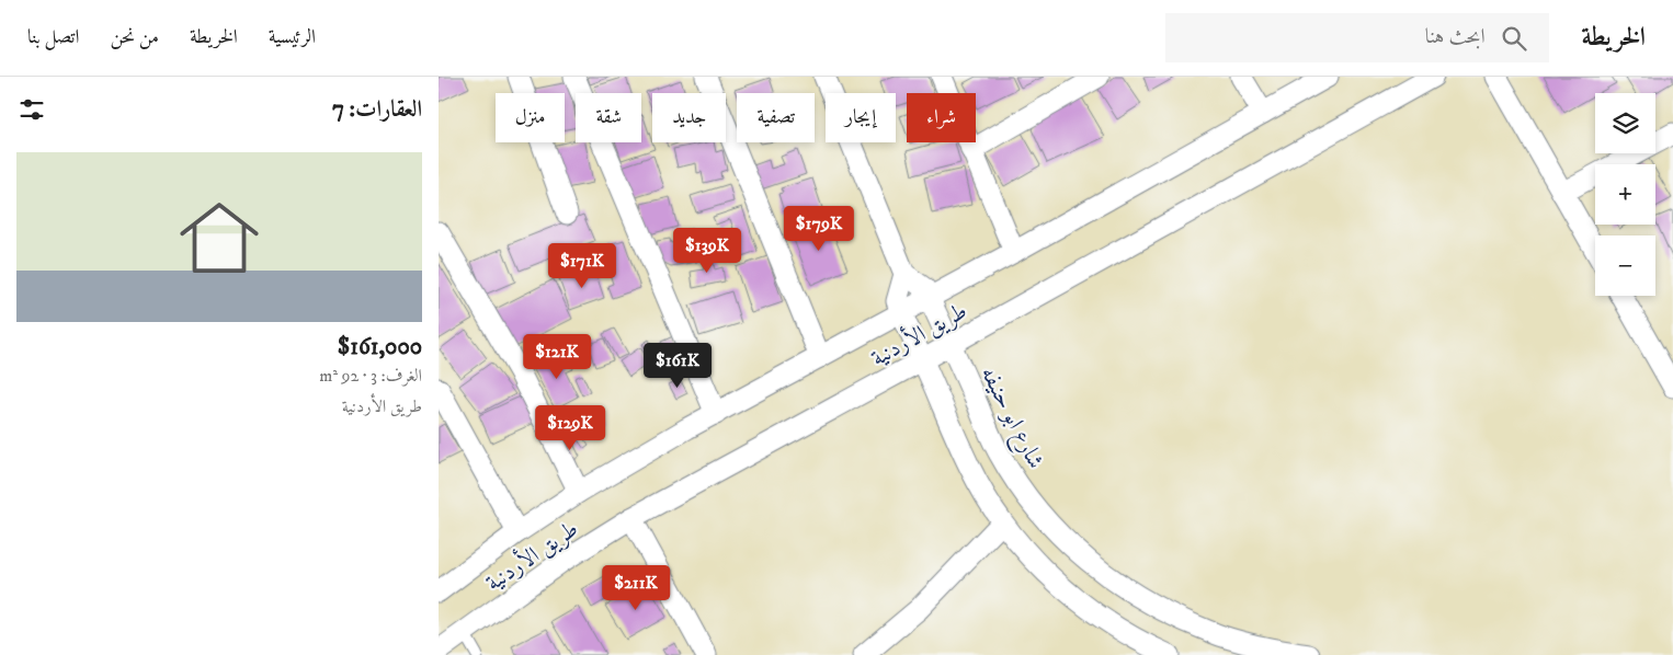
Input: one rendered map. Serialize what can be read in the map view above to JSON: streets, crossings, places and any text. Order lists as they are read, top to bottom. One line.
{"streets":{"street":["طريق الأردنية","شارع ابو حنيفه"]},"crossings":[["طريق الأردنية","شارع ابو حنيفه"]],"page":{"header":"الخريطة","search":"ابحث هنا","nav":["الرئيسية","الخريطة","من نحن","اتصل بنا"],"heading":"العقارات: 7","map_buttons":["+","−"],"chip":["شراء","إيجار","تصفية","جديد","شقة","منزل"],"list":[{"name":"$161,000","note":"الغرف: 3 · 92 m² · طريق الأردنية"}],"price":["$179K","$139K","$171K","$121K","$161K","$129K","$211K"]}}
